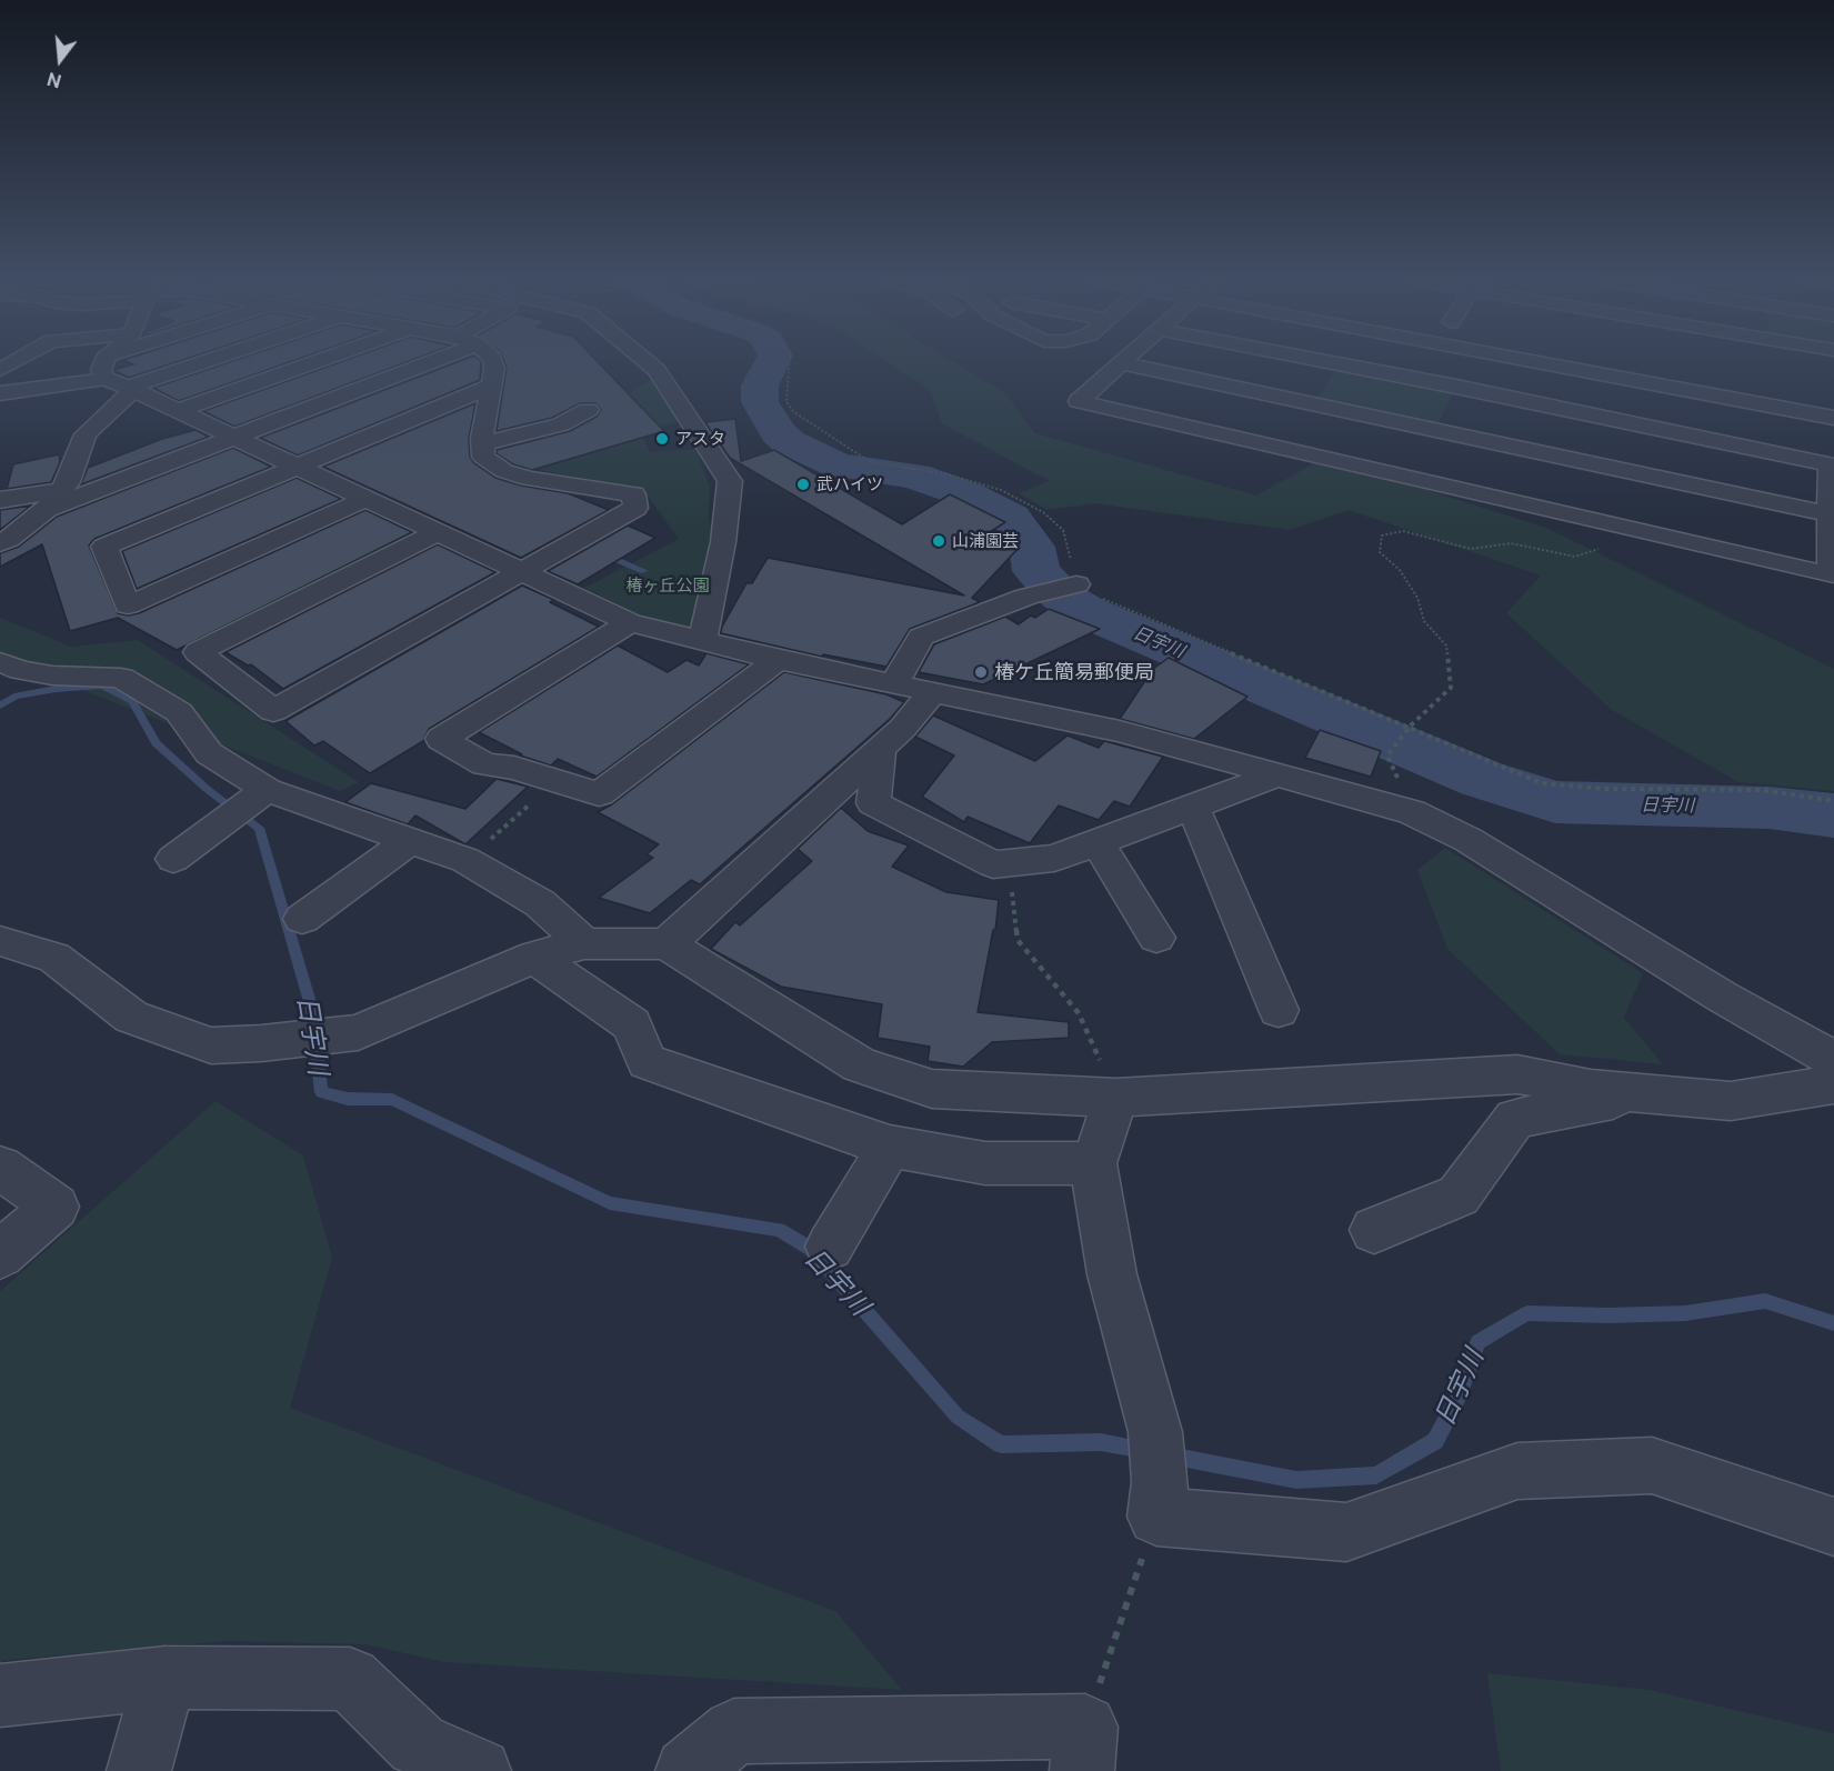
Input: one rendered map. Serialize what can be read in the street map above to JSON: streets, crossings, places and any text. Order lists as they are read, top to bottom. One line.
{"water":["日宇川"],"parks":["椿ヶ丘公園"],"places":["アスタ","武ハイツ","山浦園芸","椿ケ丘簡易郵便局"],"north":"bottom"}
